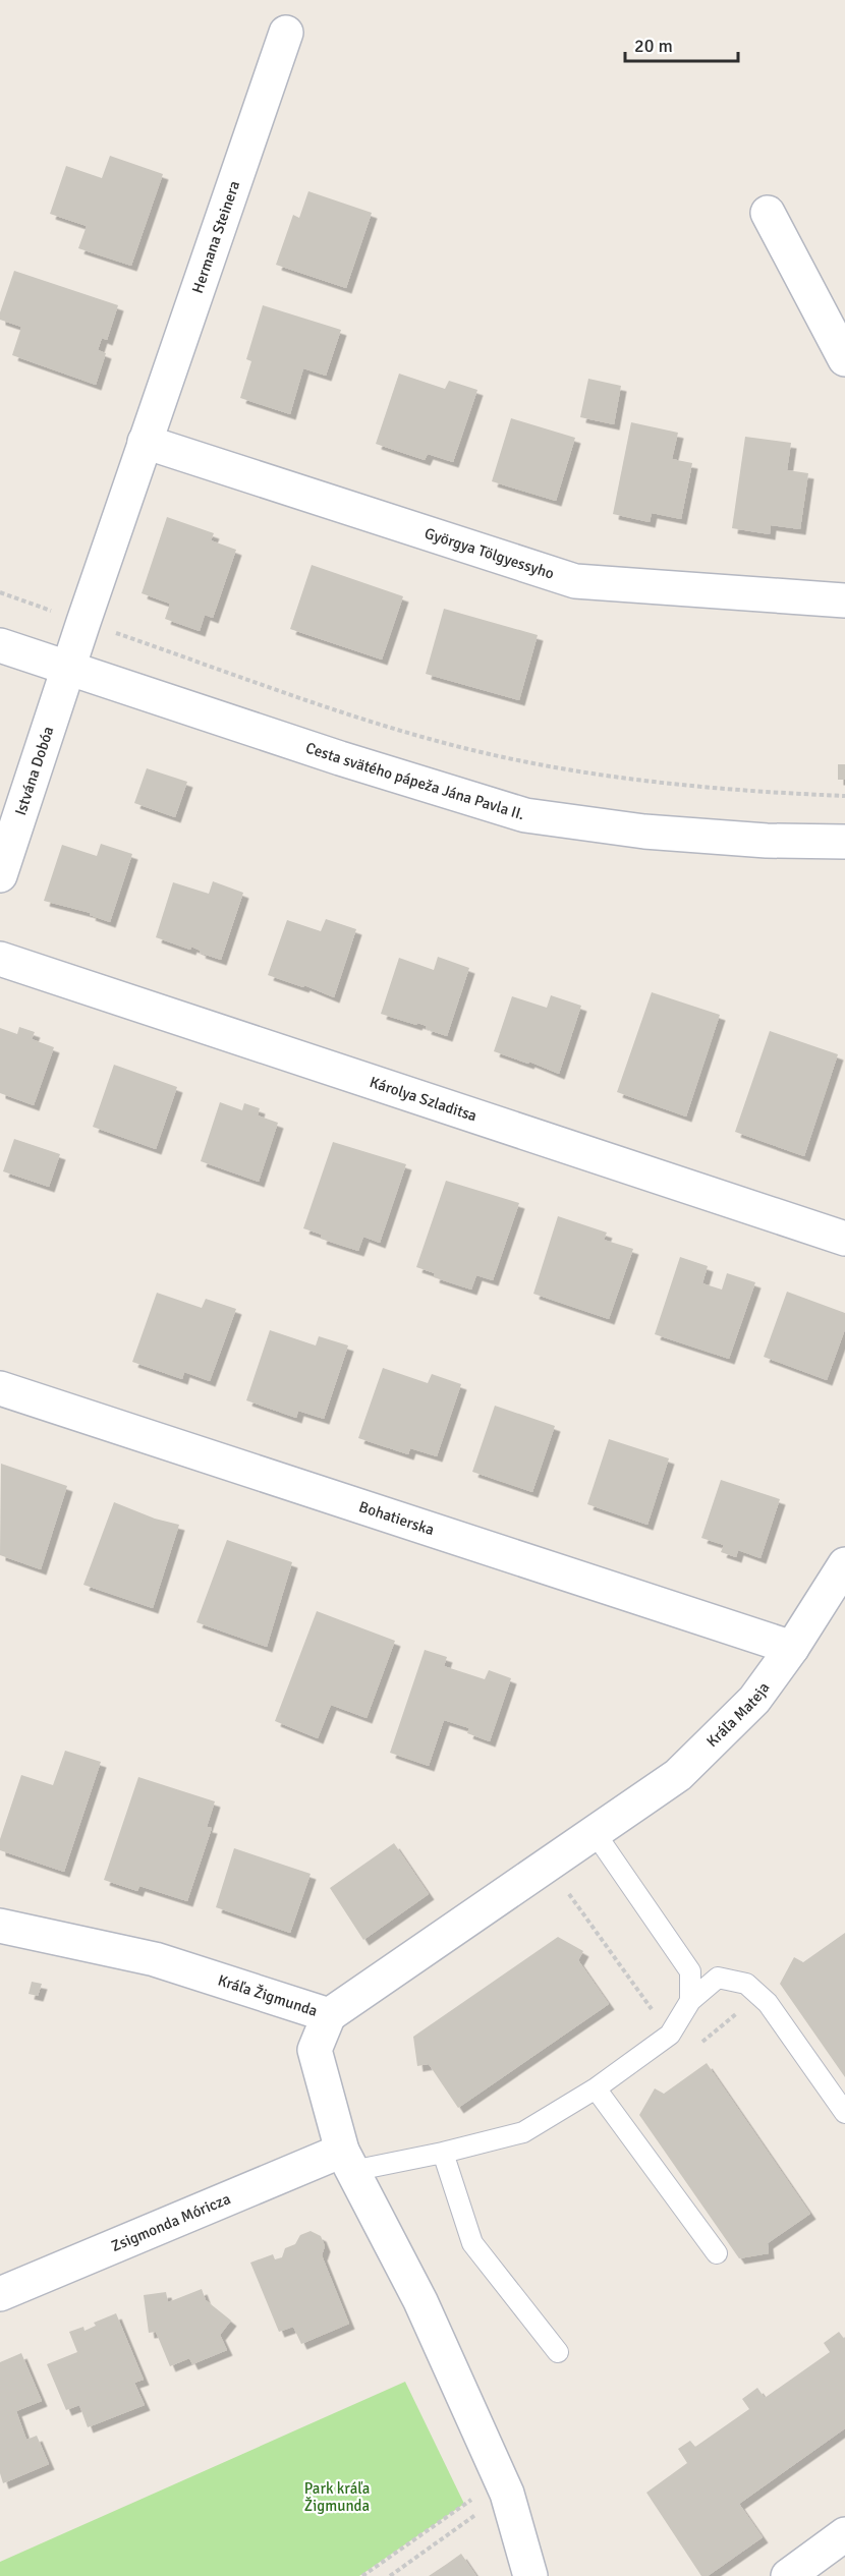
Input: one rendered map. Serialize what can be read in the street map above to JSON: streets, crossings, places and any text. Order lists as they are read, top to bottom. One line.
{"streets":{"street":["Hermana Steinera","Györgya Tölgyessyho","Istvána Dobóa","Cesta svätého pápeža Jána Pavla II.","Károlya Szladitsa","Bohatierska","Kráľa Mateja","Kráľa Žigmunda","Zsigmonda Móricza"]},"crossings":[["Hermana Steinera","Györgya Tölgyessyho"],["Hermana Steinera","Istvána Dobóa"],["Istvána Dobóa","Cesta svätého pápeža Jána Pavla II."],["Bohatierska","Kráľa Mateja"],["Kráľa Mateja","Kráľa Žigmunda"]],"parks":["Park kráľa Žigmunda"],"scale_bar":"20 m"}
